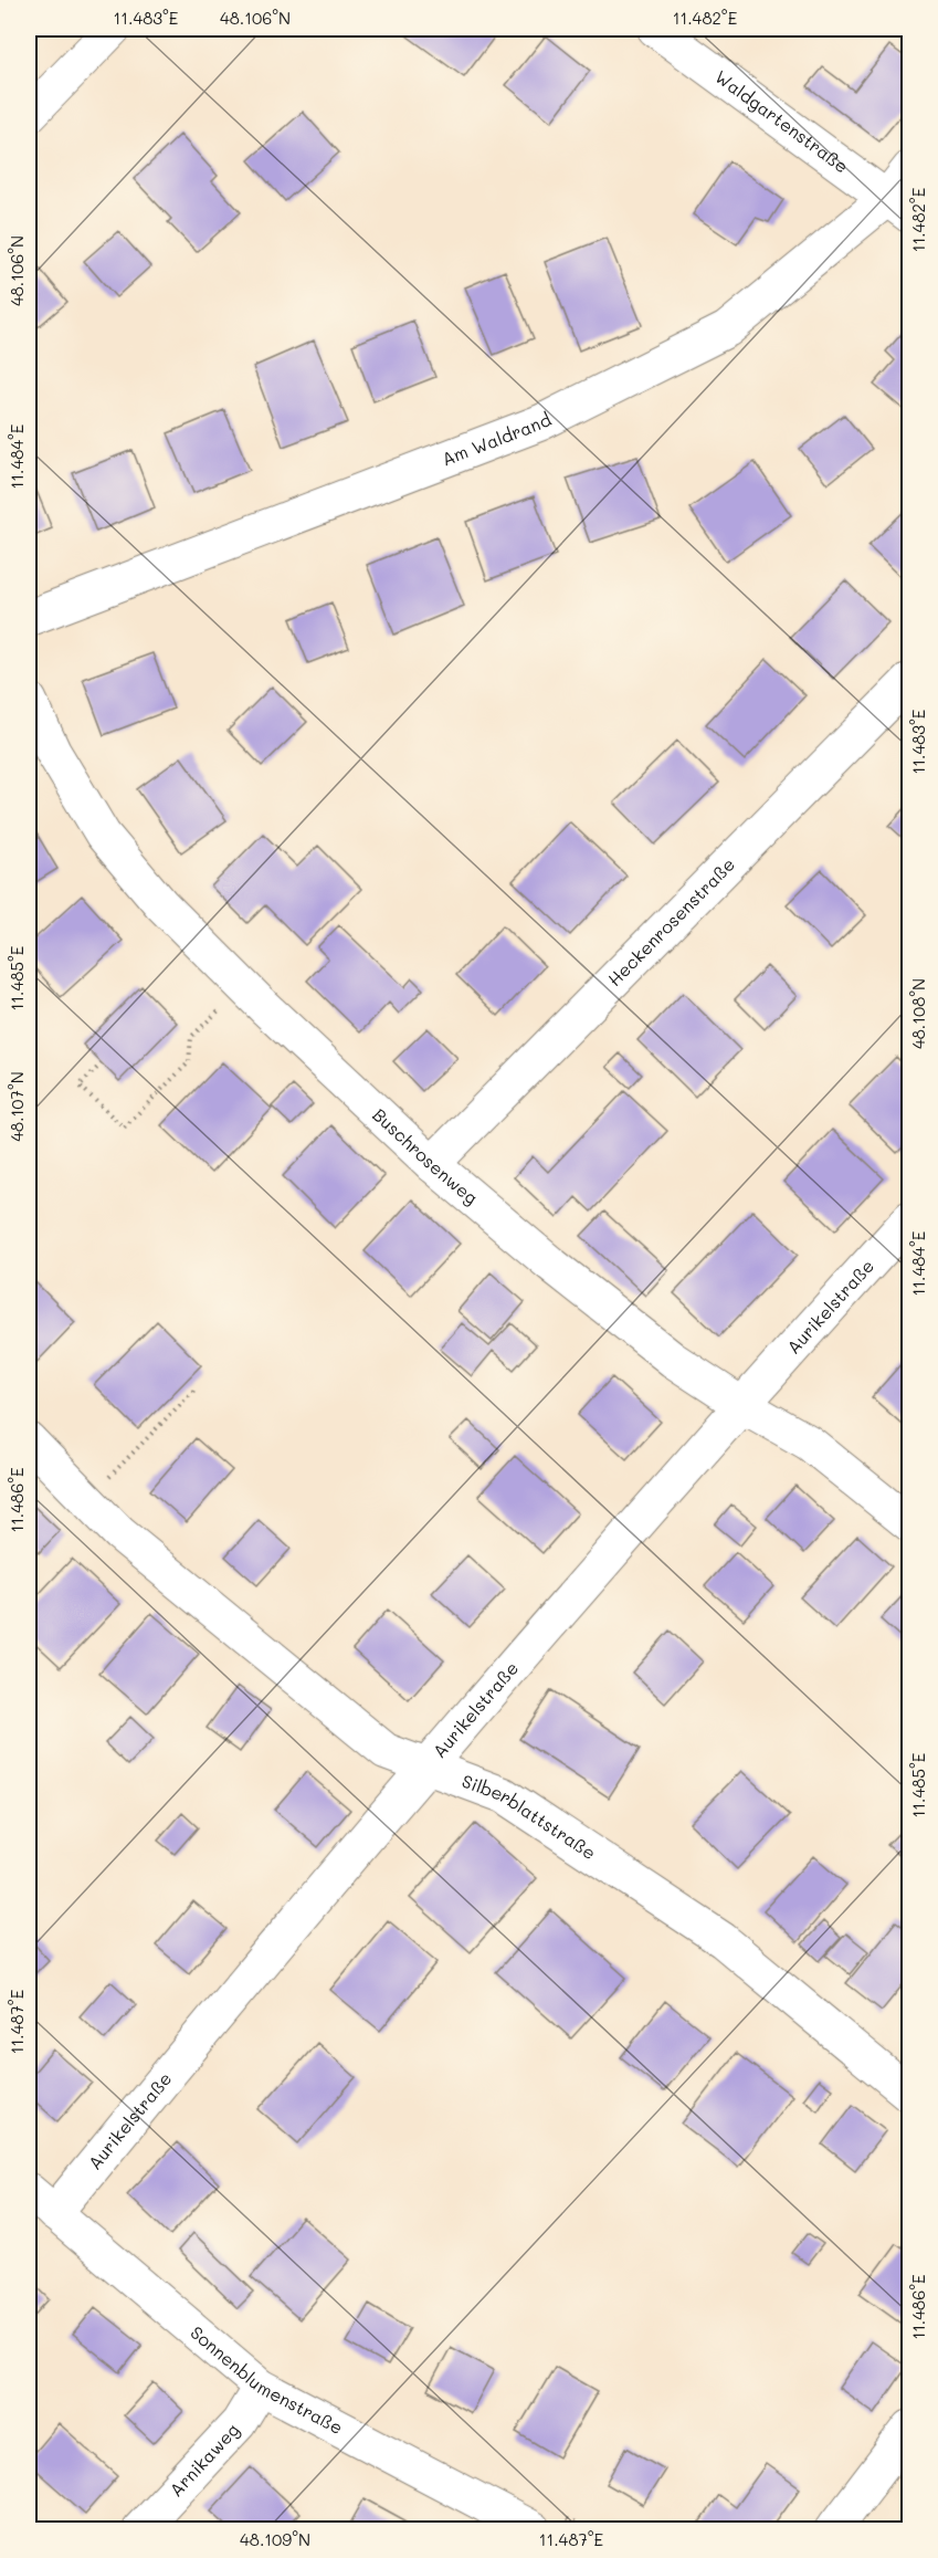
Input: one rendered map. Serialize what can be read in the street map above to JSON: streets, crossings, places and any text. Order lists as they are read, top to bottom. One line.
{"streets":{"street":["Waldgartenstraße","Am Waldrand","Heckenrosenstraße","Buschrosenweg","Aurikelstraße","Silberblattstraße","Sonnenblumenstraße","Arnikaweg"]},"crossings":[["Waldgartenstraße","Am Waldrand"],["Heckenrosenstraße","Buschrosenweg"],["Buschrosenweg","Aurikelstraße"],["Aurikelstraße","Silberblattstraße"],["Aurikelstraße","Sonnenblumenstraße"],["Sonnenblumenstraße","Arnikaweg"]],"coordinates":["11.483°E","48.106°N","11.482°E","11.484°E","11.485°E","48.108°N","48.107°N","11.486°E","11.487°E","48.109°N"]}
